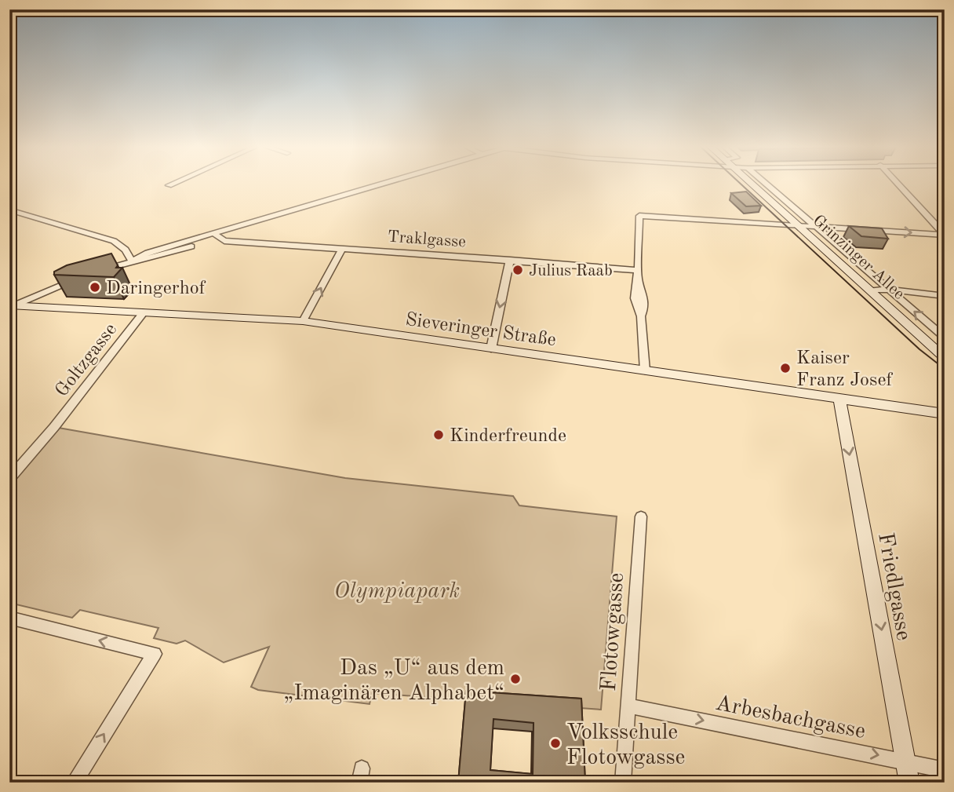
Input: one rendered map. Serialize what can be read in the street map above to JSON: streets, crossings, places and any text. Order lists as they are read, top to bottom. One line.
{"streets":{"main road":["Grinzinger Allee","Sieveringer Straße","Friedlgasse"],"street":["Traklgasse","Goltzgasse","Flotowgasse","Arbesbachgasse"]},"crossings":[["Sieveringer Straße","Goltzgasse"],["Sieveringer Straße","Friedlgasse"],["Friedlgasse","Arbesbachgasse"],["Flotowgasse","Arbesbachgasse"]],"one_way":["Friedlgasse","Arbesbachgasse"],"parks":["Olympiapark"],"places":["Julius Raab","Daringerhof","Kaiser Franz Josef","Kinderfreunde","Das „U“ aus dem „Imaginären Alphabet“","Volksschule Flotowgasse"]}
